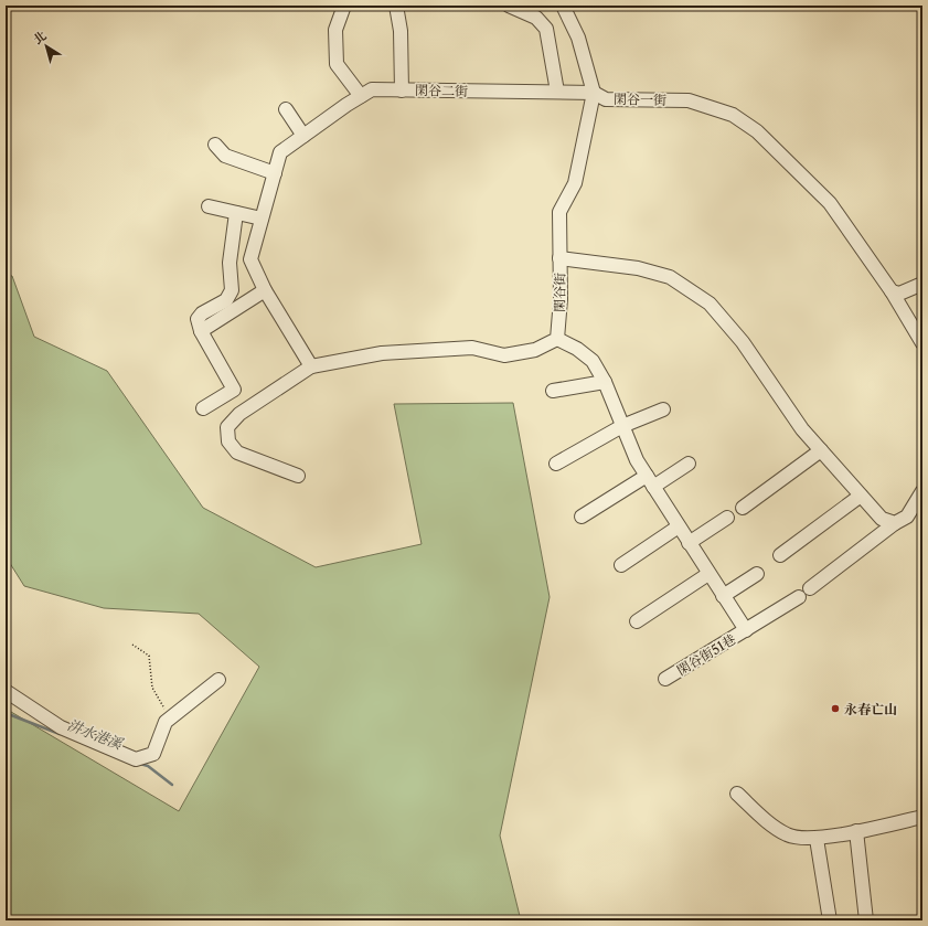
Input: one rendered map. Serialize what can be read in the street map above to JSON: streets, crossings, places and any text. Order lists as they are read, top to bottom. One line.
{"streets":{"street":["閑谷二街","閑谷一街","閑谷街","閑谷街51巷"]},"crossings":[["閑谷二街","閑谷一街"],["閑谷二街","閑谷街"],["閑谷一街","閑谷街"],["閑谷街","閑谷街51巷"]],"water":["汫水港溪"],"places":["永春亡山"],"north":"top left"}
